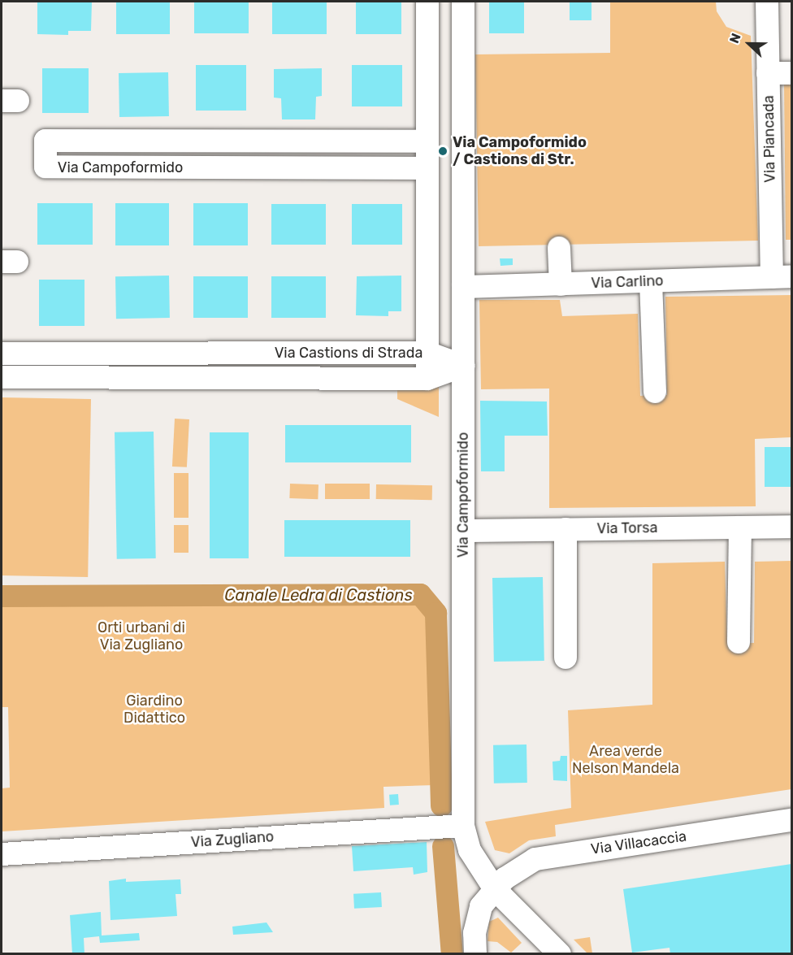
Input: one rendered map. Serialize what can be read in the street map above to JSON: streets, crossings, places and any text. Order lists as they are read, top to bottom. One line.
{"streets":{"street":["Via Piancada","Via Campoformido","Via Carlino","Via Castions di Strada","Via Torsa","Via Zugliano","Via Villacaccia"]},"crossings":[["Via Piancada","Via Carlino"],["Via Campoformido","Via Carlino"],["Via Campoformido","Via Castions di Strada"],["Via Campoformido","Via Torsa"],["Via Campoformido","Via Zugliano"],["Via Campoformido","Via Villacaccia"]],"water":["Canale Ledra di Castions"],"parks":["Orti urbani di Via Zugliano","Giardino Didattico","Area verde Nelson Mandela"],"places":["Via Campoformido / Castions di Str."],"north":"left"}
